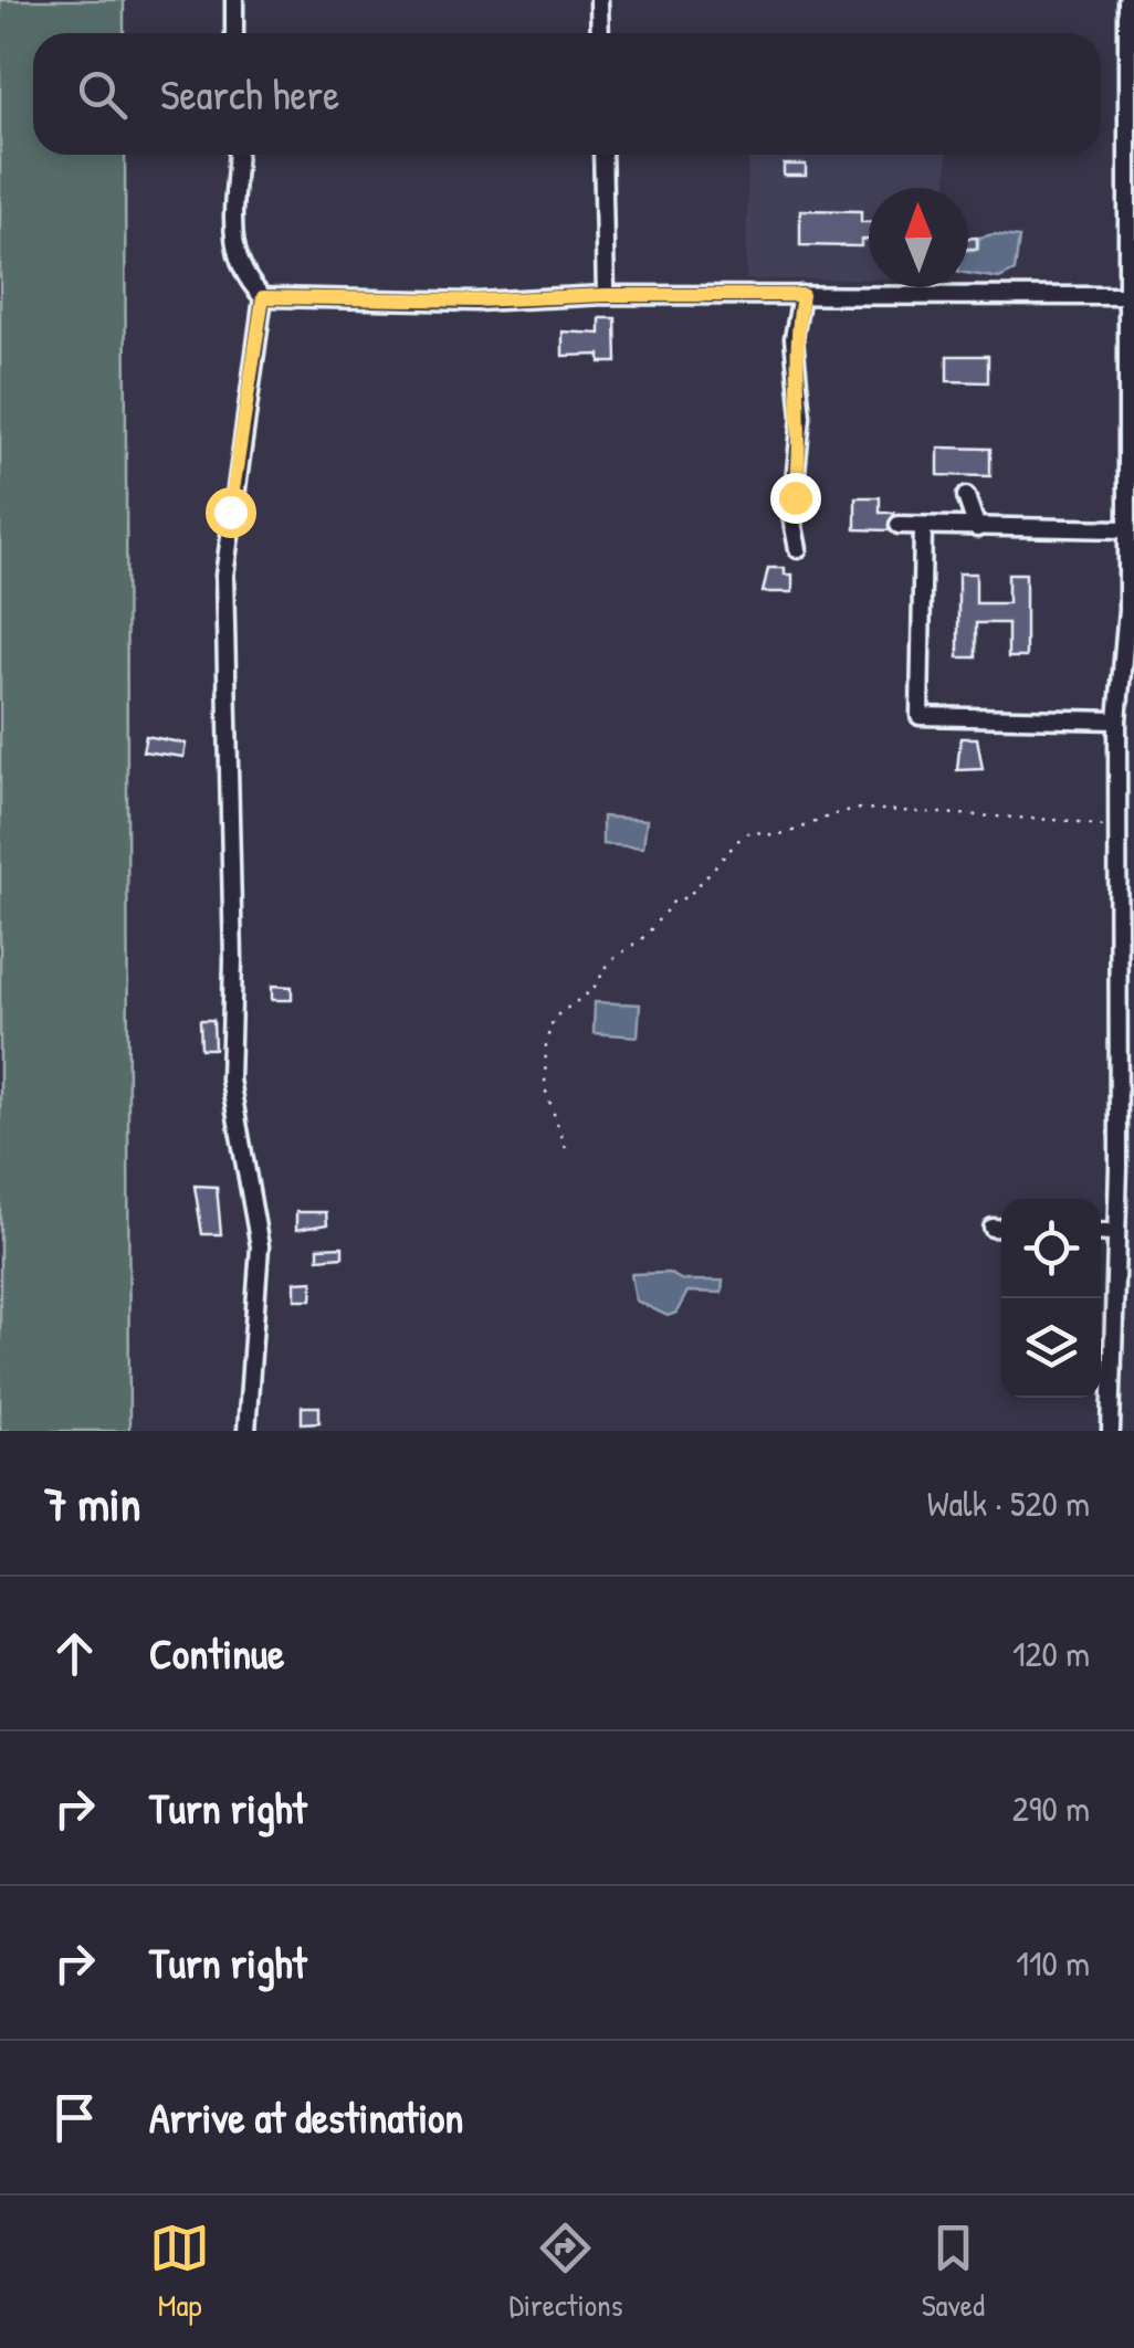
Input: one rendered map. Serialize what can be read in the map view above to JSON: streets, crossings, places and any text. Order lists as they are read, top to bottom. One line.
{"north":"top","page":{"search":"Search here","heading":["7 min","Walk · 520 m"],"list":[["Continue","120 m"],["Turn right","290 m"],["Turn right","110 m"],"Arrive at destination"],"nav":["Map","Directions","Saved"]}}
